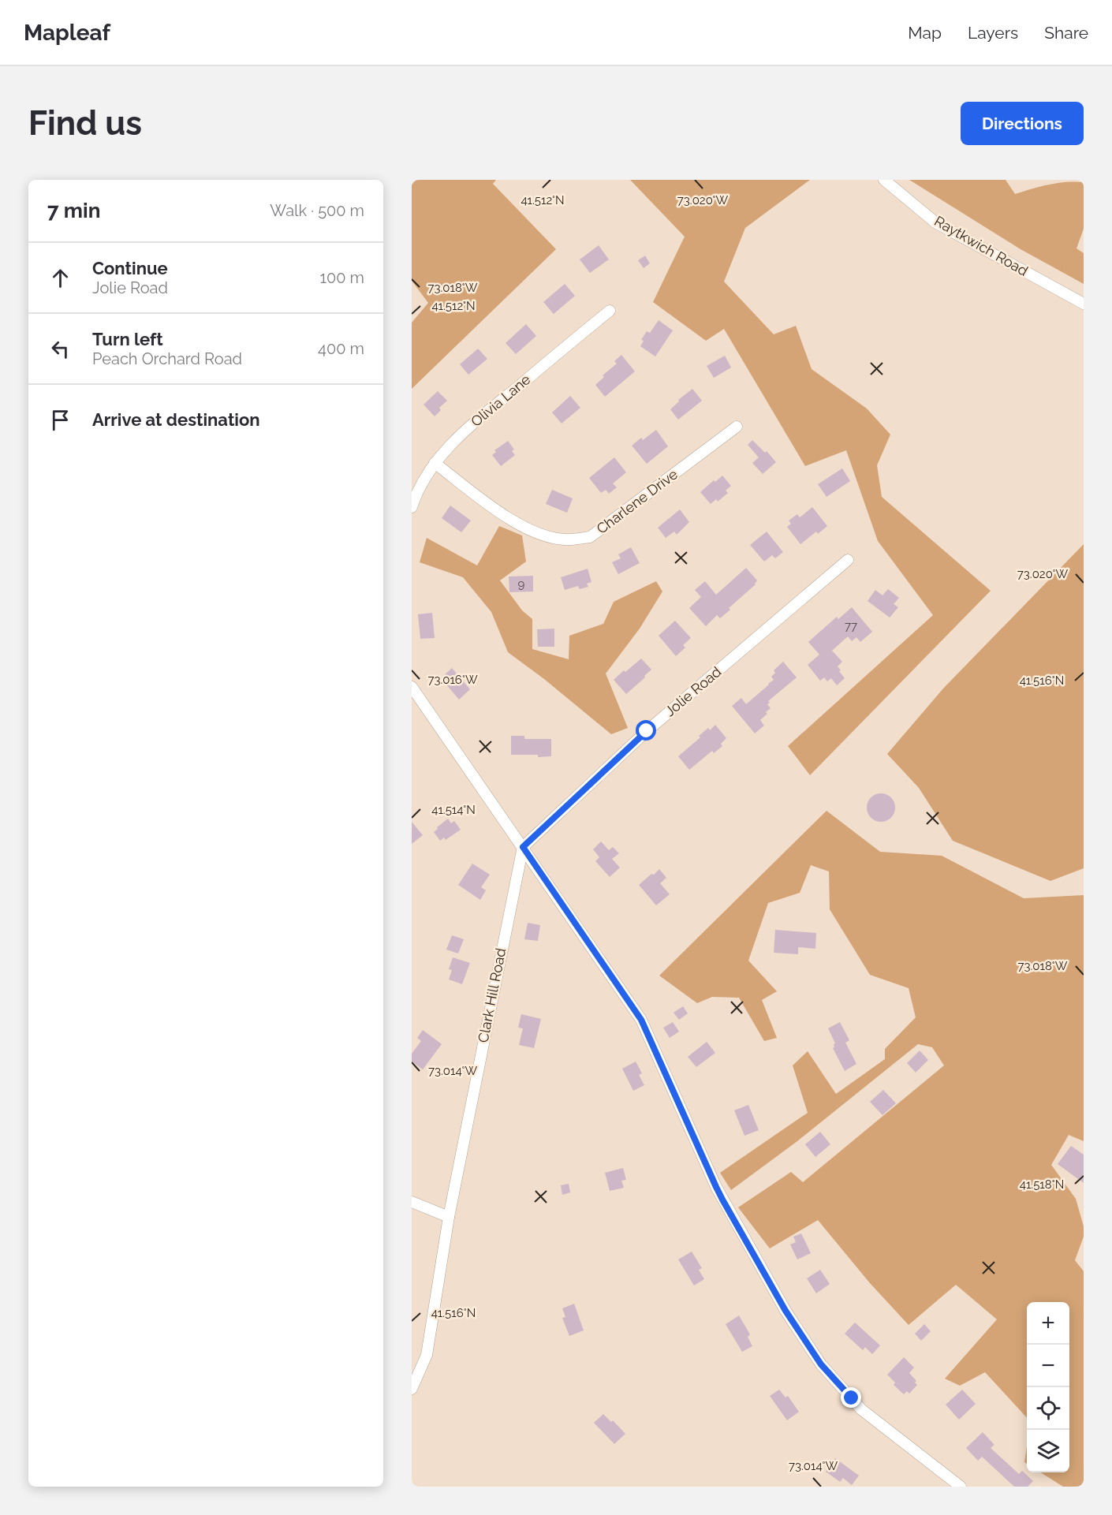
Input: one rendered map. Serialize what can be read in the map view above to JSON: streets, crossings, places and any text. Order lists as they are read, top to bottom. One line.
{"streets":{"street":["Raytkwich Road","Olivia Lane","Charlene Drive","Jolie Road","Clark Hill Road"]},"crossings":[["Olivia Lane","Charlene Drive"],["Jolie Road","Clark Hill Road"]],"house_numbers":["9","77"],"page":{"header":"Mapleaf","nav":["Map","Layers","Share"],"buttons":"Directions","title":"Find us","heading":["7 min","Walk · 500 m"],"list":[["Continue","Jolie Road","100 m"],["Turn left","Peach Orchard Road","400 m"],"Arrive at destination"],"map_buttons":["+","−"]},"coordinates":["41.512°N","73.020°W","73.018°W","73.016°W","41.516°N","41.514°N","73.014°W","41.518°N"]}
